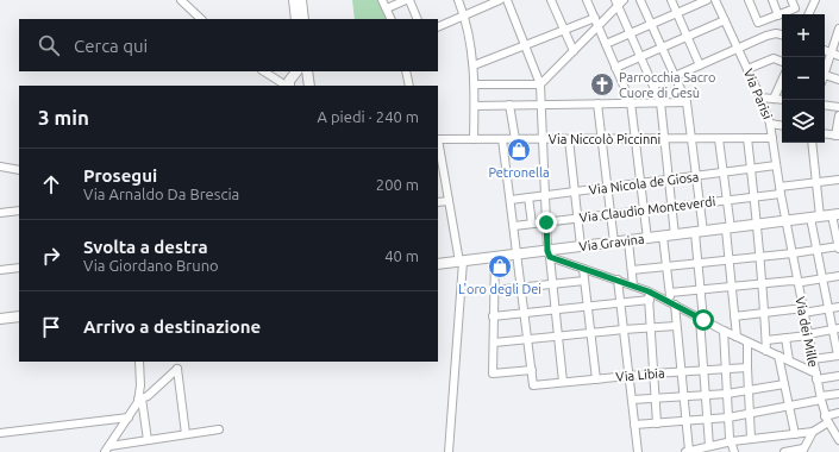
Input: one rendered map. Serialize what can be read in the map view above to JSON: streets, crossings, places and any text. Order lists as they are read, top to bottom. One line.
{"streets":{"main road":["Via Gravina"],"street":["Via Parisi","Via Niccolò Piccinni","Via Nicola de Giosa","Via Claudio Monteverdi","Via dei Mille","Via Libia"]},"crossings":[["Via Parisi","Via Niccolò Piccinni"],["Via Parisi","Via Nicola de Giosa"],["Via Parisi","Via Claudio Monteverdi"],["Via Parisi","Via Gravina"],["Via Parisi","Via dei Mille"],["Via Gravina","Via dei Mille"]],"places":{"church":["Parrocchia Sacro Cuore di Gesù"],"shop":["Petronella","L'oro degli Dei"]},"page":{"map_buttons":["+","−"],"search":"Cerca qui","heading":["3 min","A piedi · 240 m"],"list":[["Prosegui","Via Arnaldo Da Brescia","200 m"],["Svolta a destra","Via Giordano Bruno","40 m"],"Arrivo a destinazione"]}}
